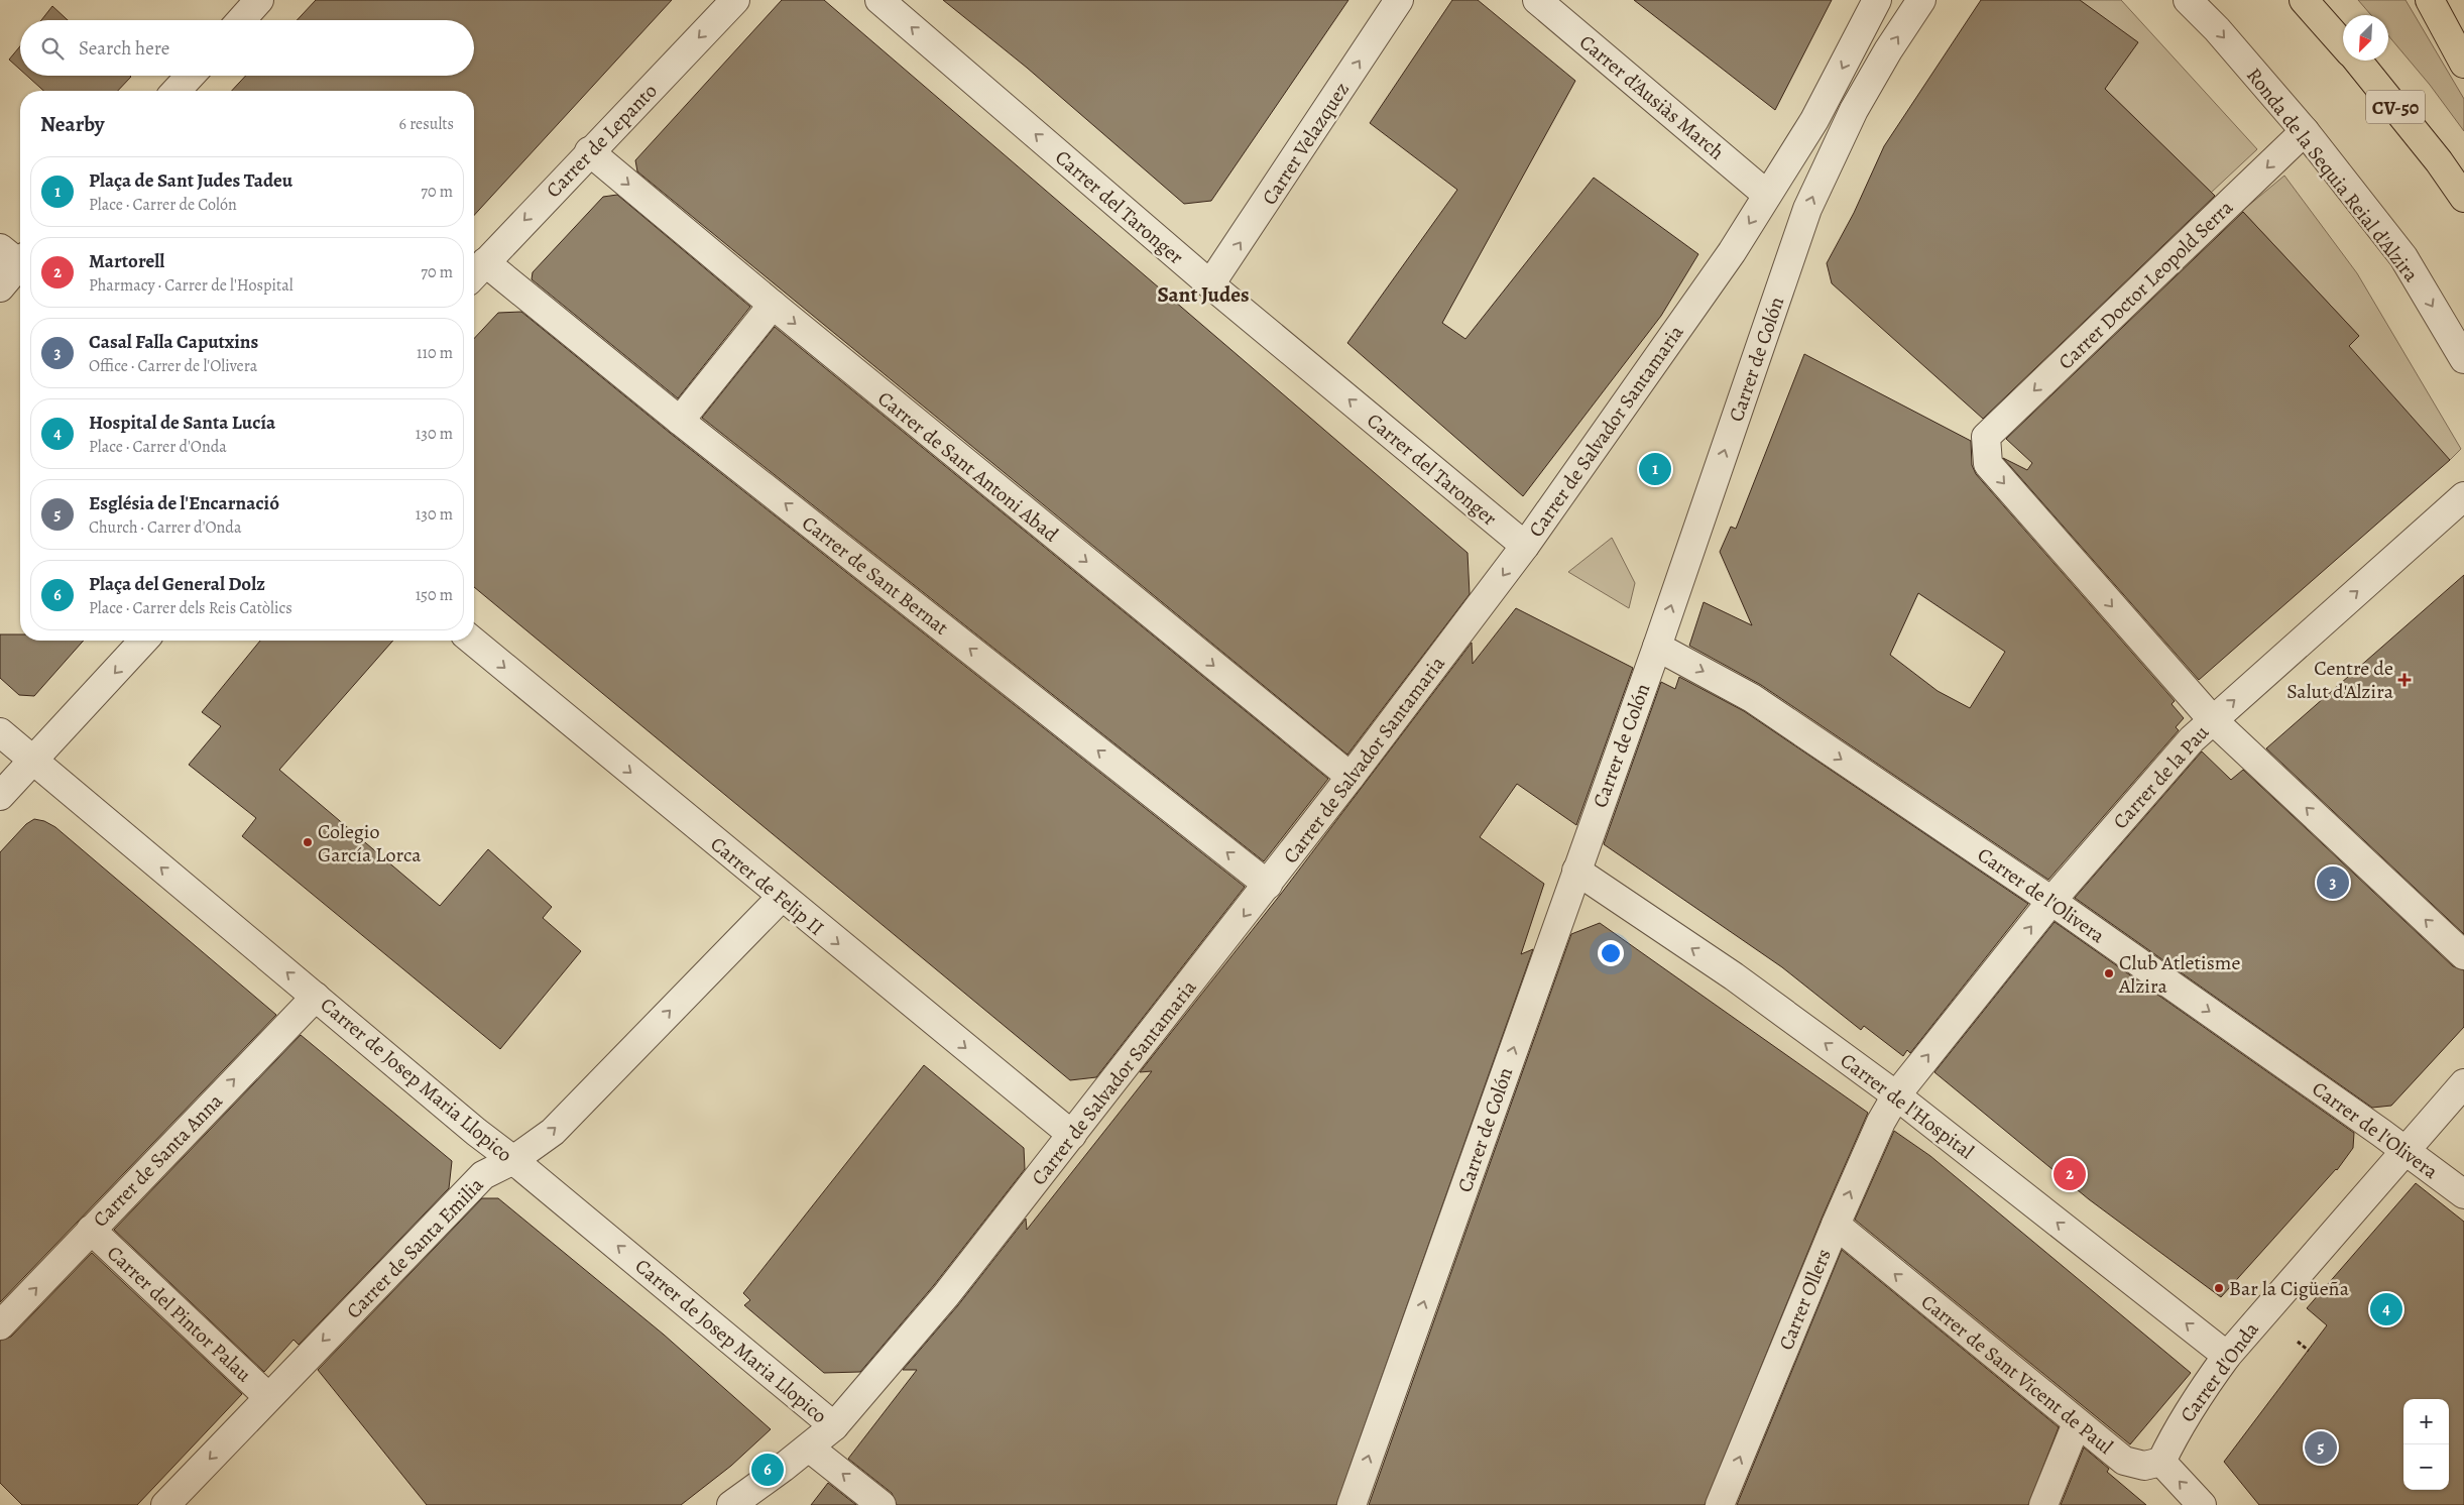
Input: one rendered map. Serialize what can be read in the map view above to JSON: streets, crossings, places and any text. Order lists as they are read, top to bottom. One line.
{"streets":{"main road":["CV-50"],"street":["Carrer d'Ausiàs March","Carrer de Lepanto","Carrer Velazquez","Ronda de la Sequia Reial d'Alzira","Carrer del Taronger","Carrer Doctor Leopold Serra","Carrer de Colón","Carrer de Salvador Santamaria","Carrer de Sant Antoni Abad","Carrer de Sant Bernat","Carrer de la Pau","Carrer de Felip II","Carrer de l'Olivera","Carrer de Josep Maria Llopico","Carrer de l'Hospital","Carrer de Santa Anna","Carrer de Santa Emilia","Carrer Ollers","Carrer del Pintor Palau","Carrer d'Onda","Carrer de Sant Vicent de Paul"]},"crossings":[["Carrer d'Ausiàs March","Carrer de Salvador Santamaria"],["Carrer de Lepanto","Carrer de Sant Antoni Abad"],["Carrer de Lepanto","Carrer de Sant Bernat"],["Carrer Velazquez","Carrer del Taronger"],["Ronda de la Sequia Reial d'Alzira","Carrer Doctor Leopold Serra"],["Carrer del Taronger","Carrer de Salvador Santamaria"],["Carrer Doctor Leopold Serra","Carrer de la Pau"],["Carrer de Colón","Carrer de l'Olivera"],["Carrer de Colón","Carrer de l'Hospital"],["Carrer de Salvador Santamaria","Carrer de Sant Antoni Abad"],["Carrer de Salvador Santamaria","Carrer de Sant Bernat"],["Carrer de Salvador Santamaria","Carrer de Felip II"],["Carrer de Salvador Santamaria","Carrer de Josep Maria Llopico"],["Carrer de la Pau","Carrer de l'Olivera"],["Carrer de la Pau","Carrer de l'Hospital"],["Carrer de la Pau","Carrer Ollers"],["Carrer de Felip II","Carrer de Santa Emilia"],["Carrer de l'Olivera","Carrer d'Onda"],["Carrer de Josep Maria Llopico","Carrer de Santa Anna"],["Carrer de Josep Maria Llopico","Carrer de Santa Emilia"],["Carrer de l'Hospital","Carrer Ollers"],["Carrer de l'Hospital","Carrer d'Onda"],["Carrer de Santa Anna","Carrer del Pintor Palau"],["Carrer de Santa Emilia","Carrer del Pintor Palau"],["Carrer Ollers","Carrer de Sant Vicent de Paul"],["Carrer d'Onda","Carrer de Sant Vicent de Paul"]],"one_way":["Carrer Velazquez","Ronda de la Sequia Reial d'Alzira","Carrer del Taronger","Carrer de Colón","Carrer de Salvador Santamaria","Carrer de Sant Antoni Abad","Carrer de Sant Bernat","Carrer de la Pau","Carrer de Felip II","Carrer de Josep Maria Llopico","Carrer de l'Hospital","Carrer de Santa Anna","Carrer Ollers","Carrer de Sant Vicent de Paul"],"districts":["Sant Judes"],"places":{"health":["Centre de Salut d'Alzira"],"other":["Colegio García Lorca","Club Atletisme Alzira","Bar la Cigüeña"]},"north":"bottom left","page":{"search":"Search here","heading":["Nearby","6 results"],"list":[{"mark":"1","name":"Plaça de Sant Judes Tadeu","note":"Place · Carrer de Colón","value":"70 m"},{"mark":"2","name":"Martorell","note":"Pharmacy · Carrer de l'Hospital","value":"70 m"},{"mark":"3","name":"Casal Falla Caputxins","note":"Office · Carrer de l'Olivera","value":"110 m"},{"mark":"4","name":"Hospital de Santa Lucía","note":"Place · Carrer d'Onda","value":"130 m"},{"mark":"5","name":"Església de l'Encarnació","note":"Church · Carrer d'Onda","value":"130 m"},{"mark":"6","name":"Plaça del General Dolz","note":"Place · Carrer dels Reis Catòlics","value":"150 m"}],"pins":["1","3","2","4","5","6"],"map_buttons":["+","−"]}}
